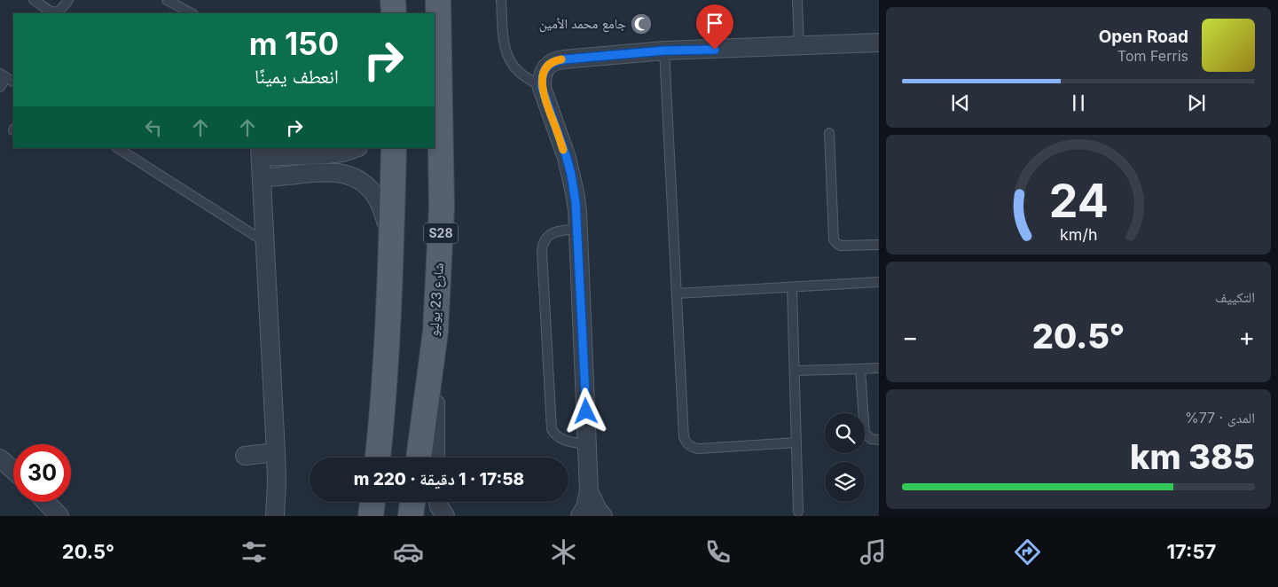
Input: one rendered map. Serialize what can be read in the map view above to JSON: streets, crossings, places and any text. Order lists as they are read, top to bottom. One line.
{"streets":{"main road":["S28","شارع 23 يوليو"]},"places":{"mosque":["جامع محمد الأمين"]},"page":{"turn":["150 m","انعطف يمينًا"],"song":["Open Road","Tom Ferris"],"tile":["التكييف",["المدى · 77%","385 km"]],"heat":["−","20.5°","+"],"limit":"30","trip":"17:58 · 1 دقيقة · 220 m","tabs":["17:57","20.5°"],"gauge":["24","km/h"]}}
